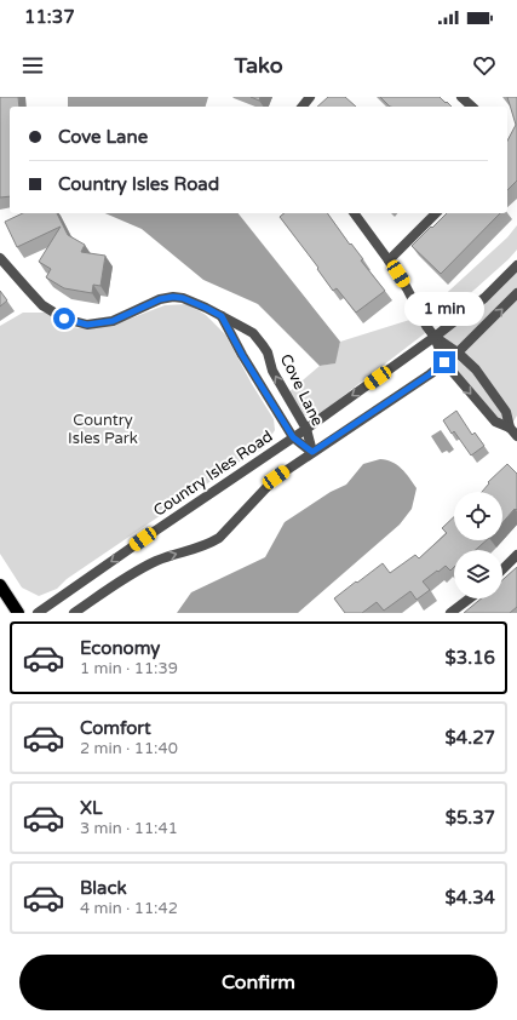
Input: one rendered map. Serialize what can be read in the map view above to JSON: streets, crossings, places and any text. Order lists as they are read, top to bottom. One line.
{"streets":{"street":["Cove Lane","Country Isles Road"]},"crossings":[["Cove Lane","Country Isles Road"]],"parks":["Country Isles Park"],"page":{"status":"11:37","header":"Tako","banner":["Cove Lane","Country Isles Road"],"bubble":"1 min","list":[{"name":"Economy","note":"1 min · 11:39","value":"$3.16"},{"name":"Comfort","note":"2 min · 11:40","value":"$4.27"},{"name":"XL","note":"3 min · 11:41","value":"$5.37"},{"name":"Black","note":"4 min · 11:42","value":"$4.34"}],"buttons":"Confirm"}}
